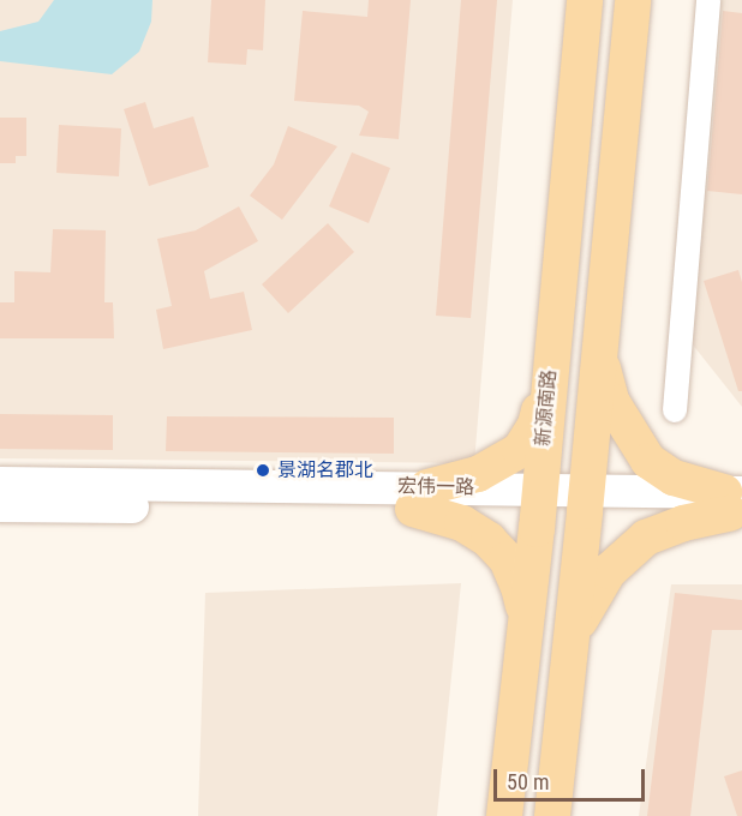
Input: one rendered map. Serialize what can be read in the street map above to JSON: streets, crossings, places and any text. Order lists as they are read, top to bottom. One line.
{"streets":{"main road":["新源南路","宏伟一路"]},"crossings":[["新源南路","宏伟一路"]],"places":["景湖名郡北"],"scale_bar":"50 m"}
